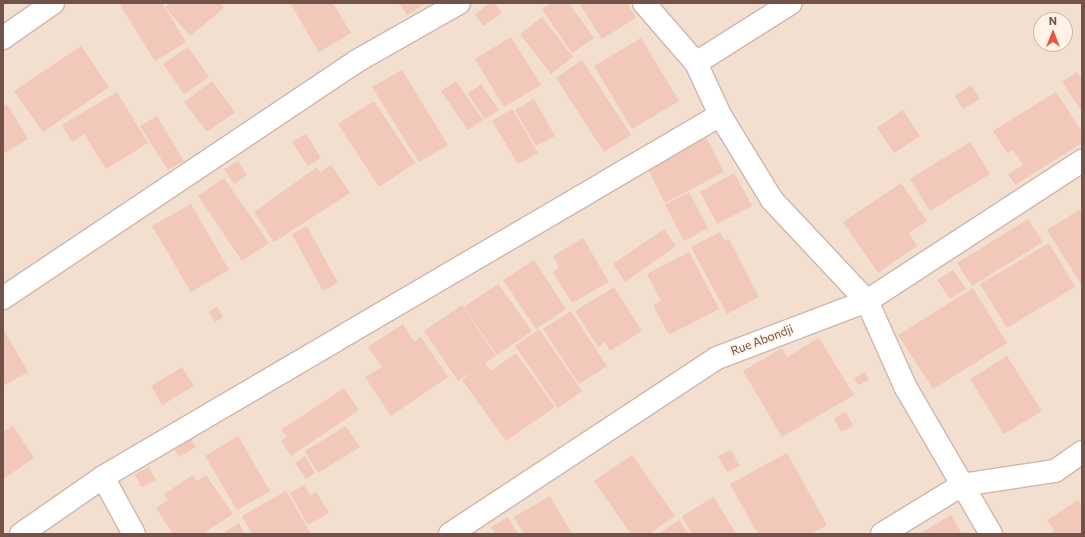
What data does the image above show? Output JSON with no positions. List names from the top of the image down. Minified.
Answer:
{"streets":{"street":["Rue Abondji"]},"north":"top"}
